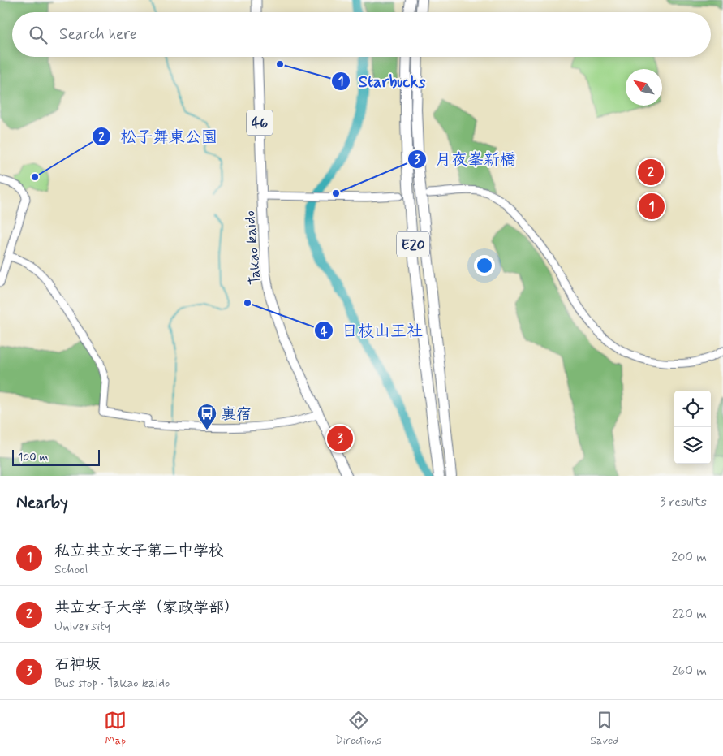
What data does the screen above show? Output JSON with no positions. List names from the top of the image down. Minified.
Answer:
{"streets":{"highway":["E20"],"main road":["46","Takao kaido"]},"places":{"other":["Starbucks","松子舞東公園","月夜峯新橋","日枝山王社"],"bus stop":["裏宿"]},"scale_bar":"100 m","north":"top left","page":{"search":"Search here","pins":["2","1","3"],"scale":"100 m","heading":["Nearby","3 results"],"list":[{"mark":"1","name":"私立共立女子第二中学校","note":"School","value":"200 m"},{"mark":"2","name":"共立女子大学（家政学部）","note":"University","value":"220 m"},{"mark":"3","name":"石神坂","note":"Bus stop · Takao kaido","value":"260 m"}],"nav":["Map","Directions","Saved"]}}
